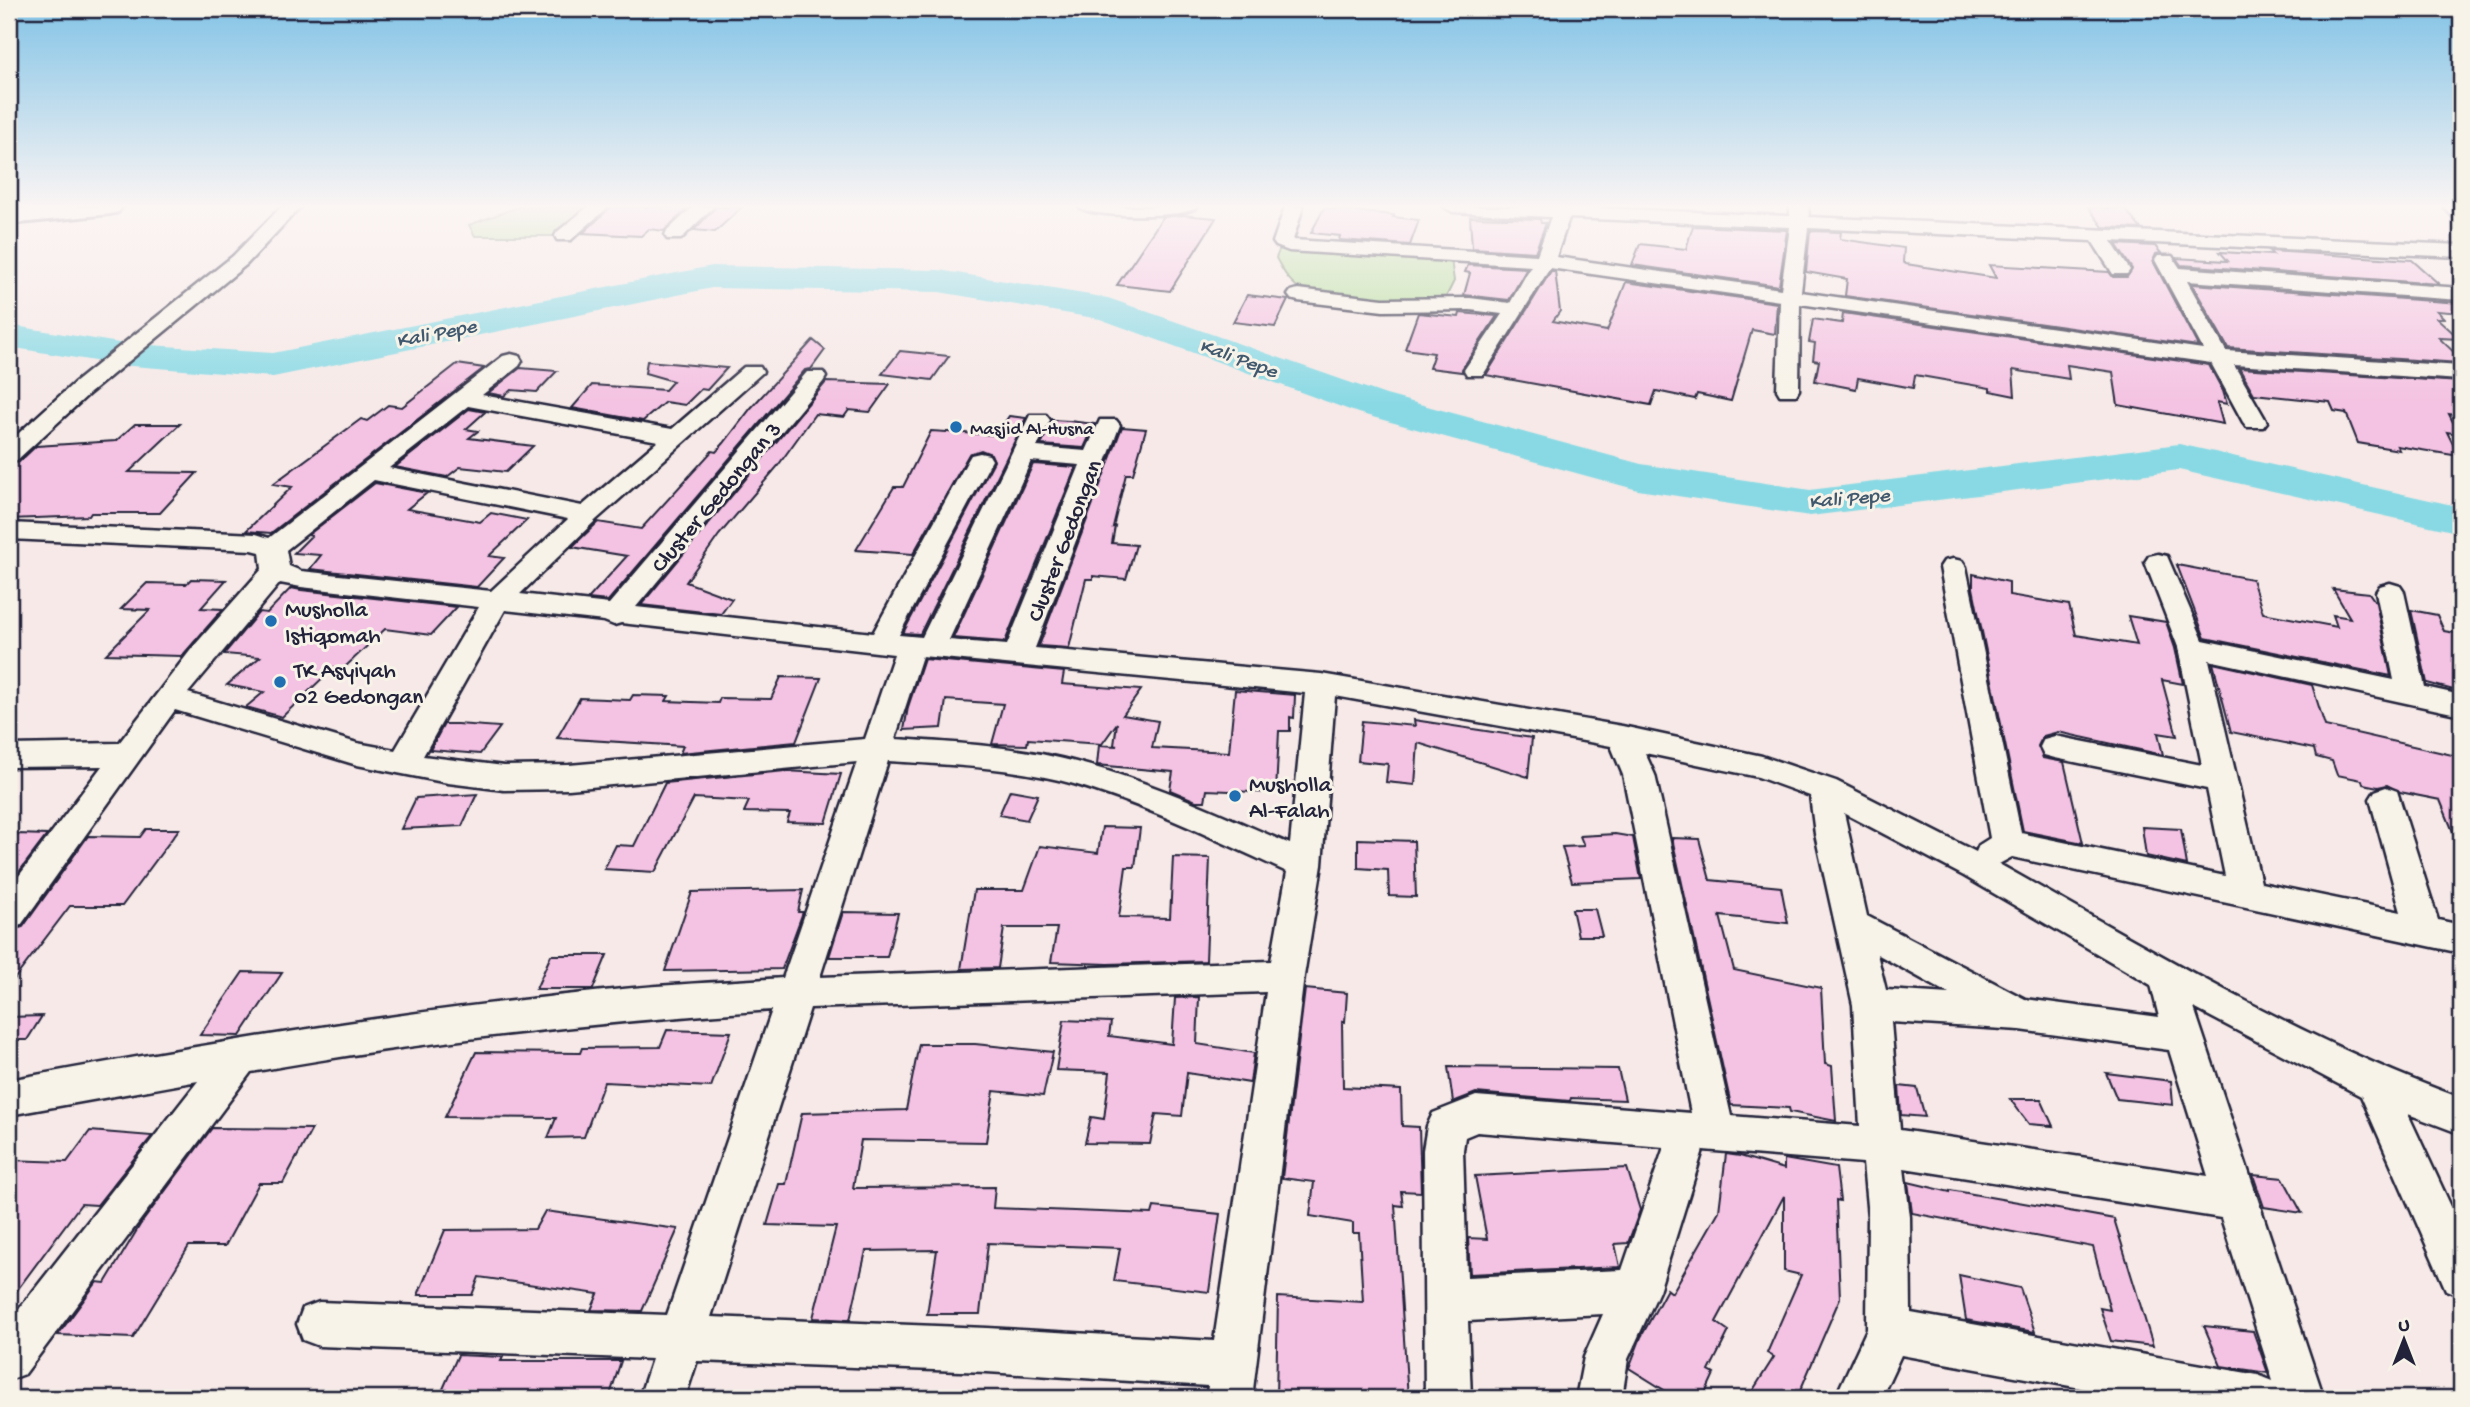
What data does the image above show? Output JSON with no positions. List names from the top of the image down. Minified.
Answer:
{"streets":{"street":["Cluster Gedongan 3","Cluster Gedongan"]},"water":["Kali Pepe"],"places":["Masjid Al-Husna","Musholla Istiqomah","TK Asyiyah 02 Gedongan","Musholla Al-Falah"],"north":"top"}
